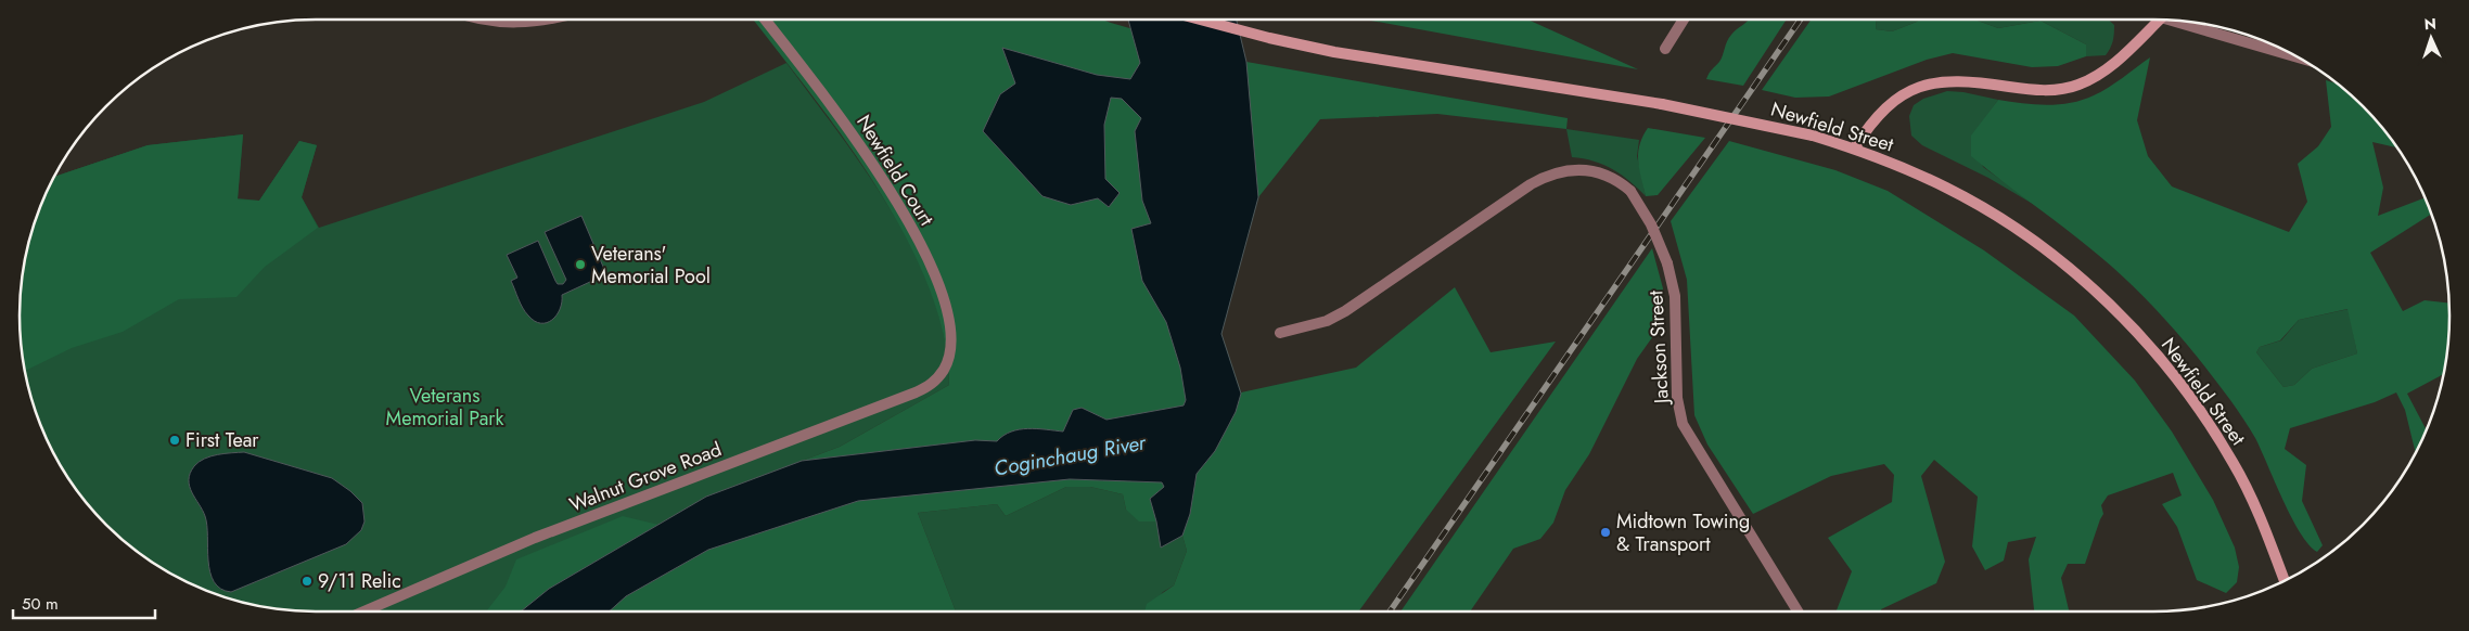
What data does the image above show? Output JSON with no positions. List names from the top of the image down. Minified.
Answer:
{"streets":{"main road":["Newfield Street"],"street":["Newfield Court","Jackson Street","Walnut Grove Road"]},"crossings":[["Newfield Court","Walnut Grove Road"]],"water":["Coginchaug River"],"parks":["Veterans Memorial Park"],"places":["Veterans' Memorial Pool","First Tear","Midtown Towing & Transport","9/11 Relic"],"scale_bar":"50 m","north":"top"}
